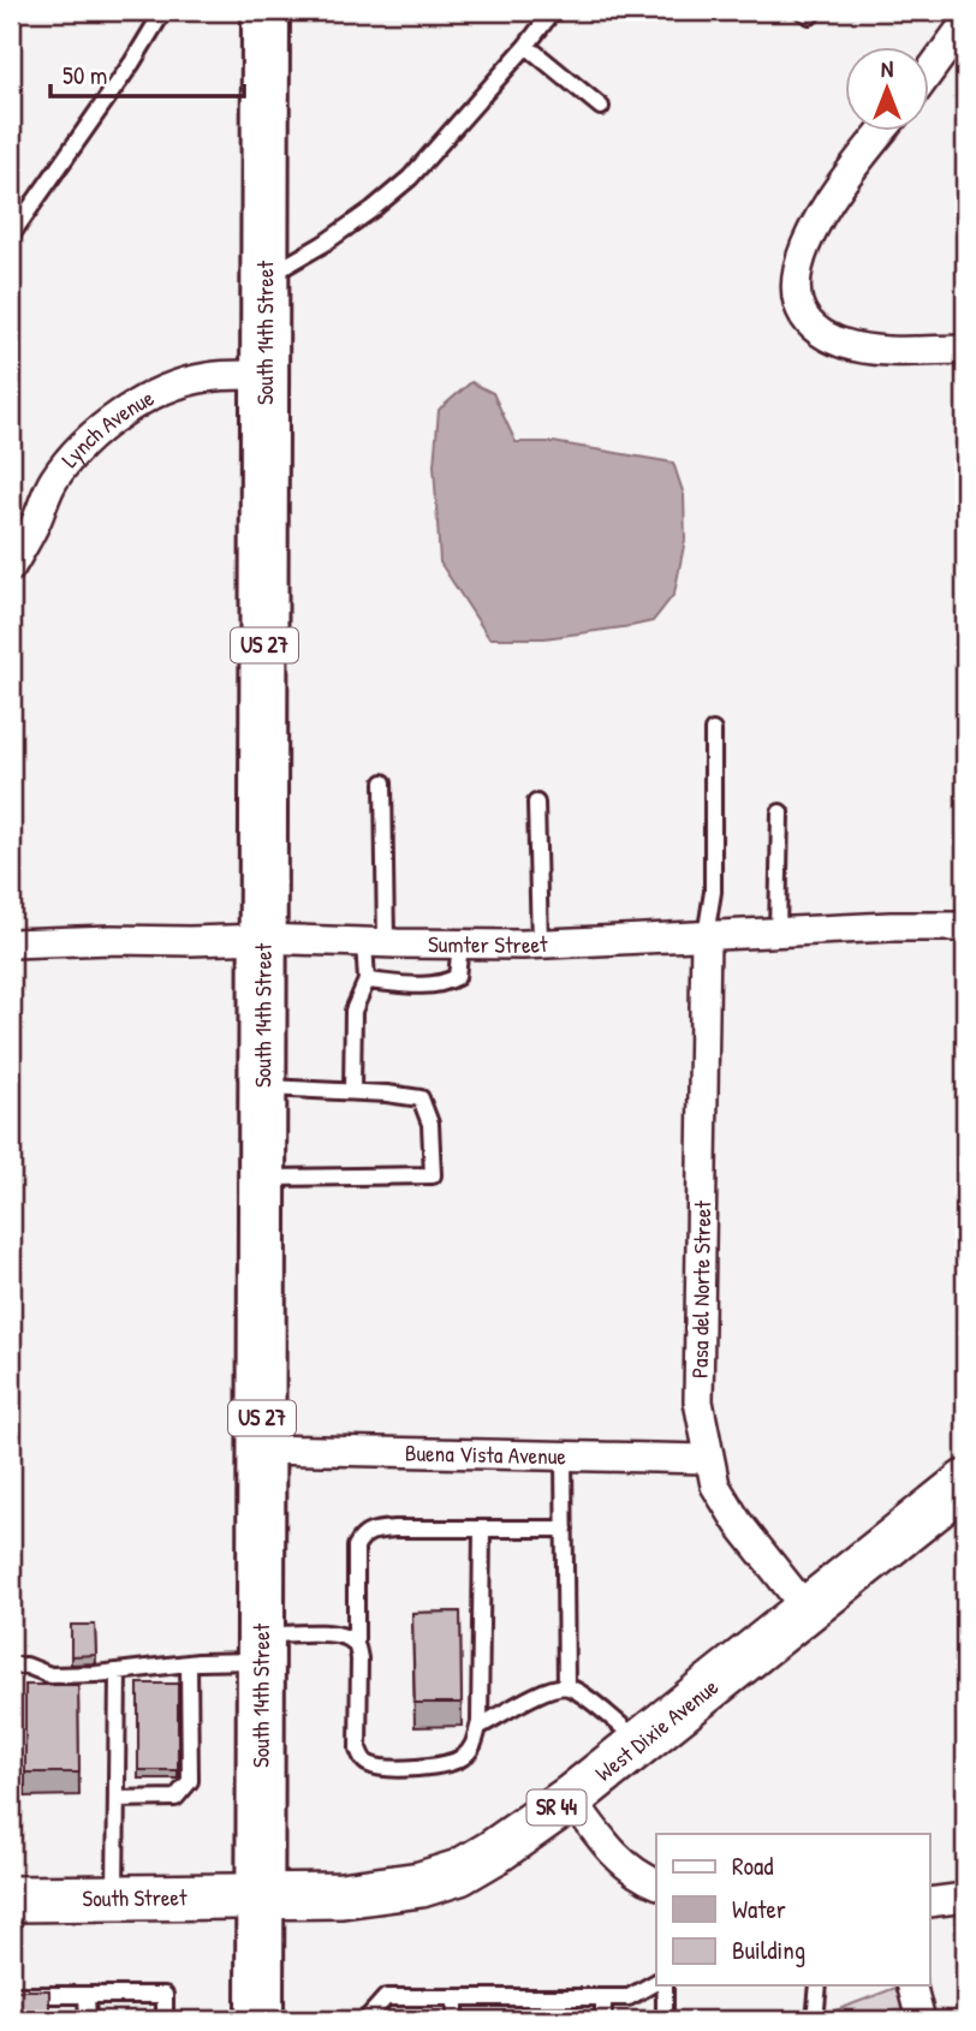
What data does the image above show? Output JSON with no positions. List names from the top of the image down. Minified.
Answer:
{"streets":{"highway":["South 14th Street","US 27"],"main road":["West Dixie Avenue","SR 44","South Street"],"street":["Lynch Avenue","Sumter Street","Pasa del Norte Street","Buena Vista Avenue"]},"crossings":[["South 14th Street","Lynch Avenue"],["South 14th Street","Sumter Street"],["South 14th Street","Buena Vista Avenue"],["South 14th Street","West Dixie Avenue"],["South 14th Street","South Street"],["Sumter Street","Pasa del Norte Street"],["Pasa del Norte Street","Buena Vista Avenue"],["Pasa del Norte Street","West Dixie Avenue"],["West Dixie Avenue","South Street"]],"legend":["Road","Water","Building"],"scale_bar":"50 m","north":"top"}
